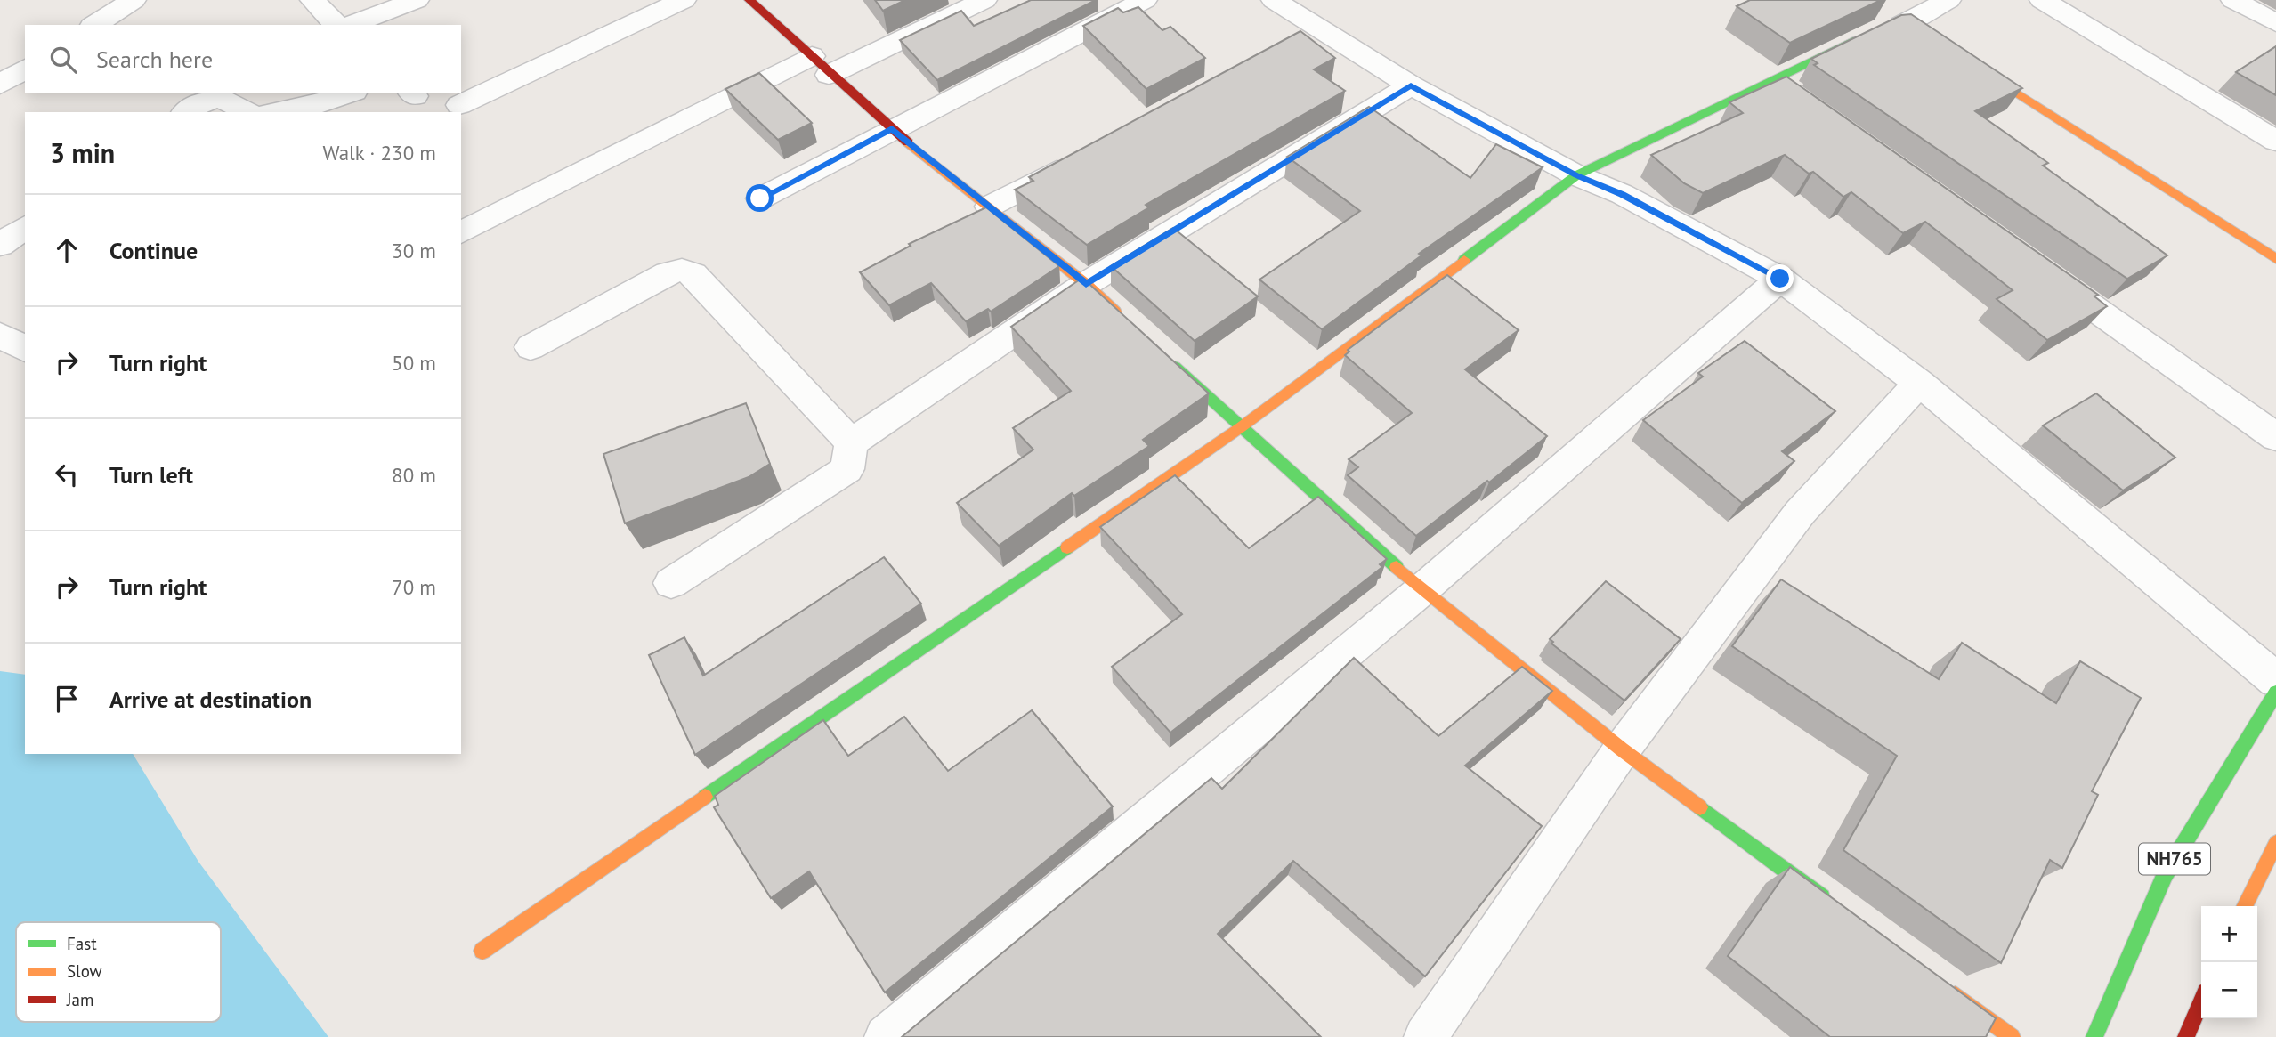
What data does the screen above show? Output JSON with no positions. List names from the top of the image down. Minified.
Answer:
{"streets":{"main road":["NH765"]},"legend":["Fast","Slow","Jam"],"page":{"search":"Search here","heading":["3 min","Walk · 230 m"],"list":[["Continue","30 m"],["Turn right","50 m"],["Turn left","80 m"],["Turn right","70 m"],"Arrive at destination"],"map_buttons":["+","−"]}}
